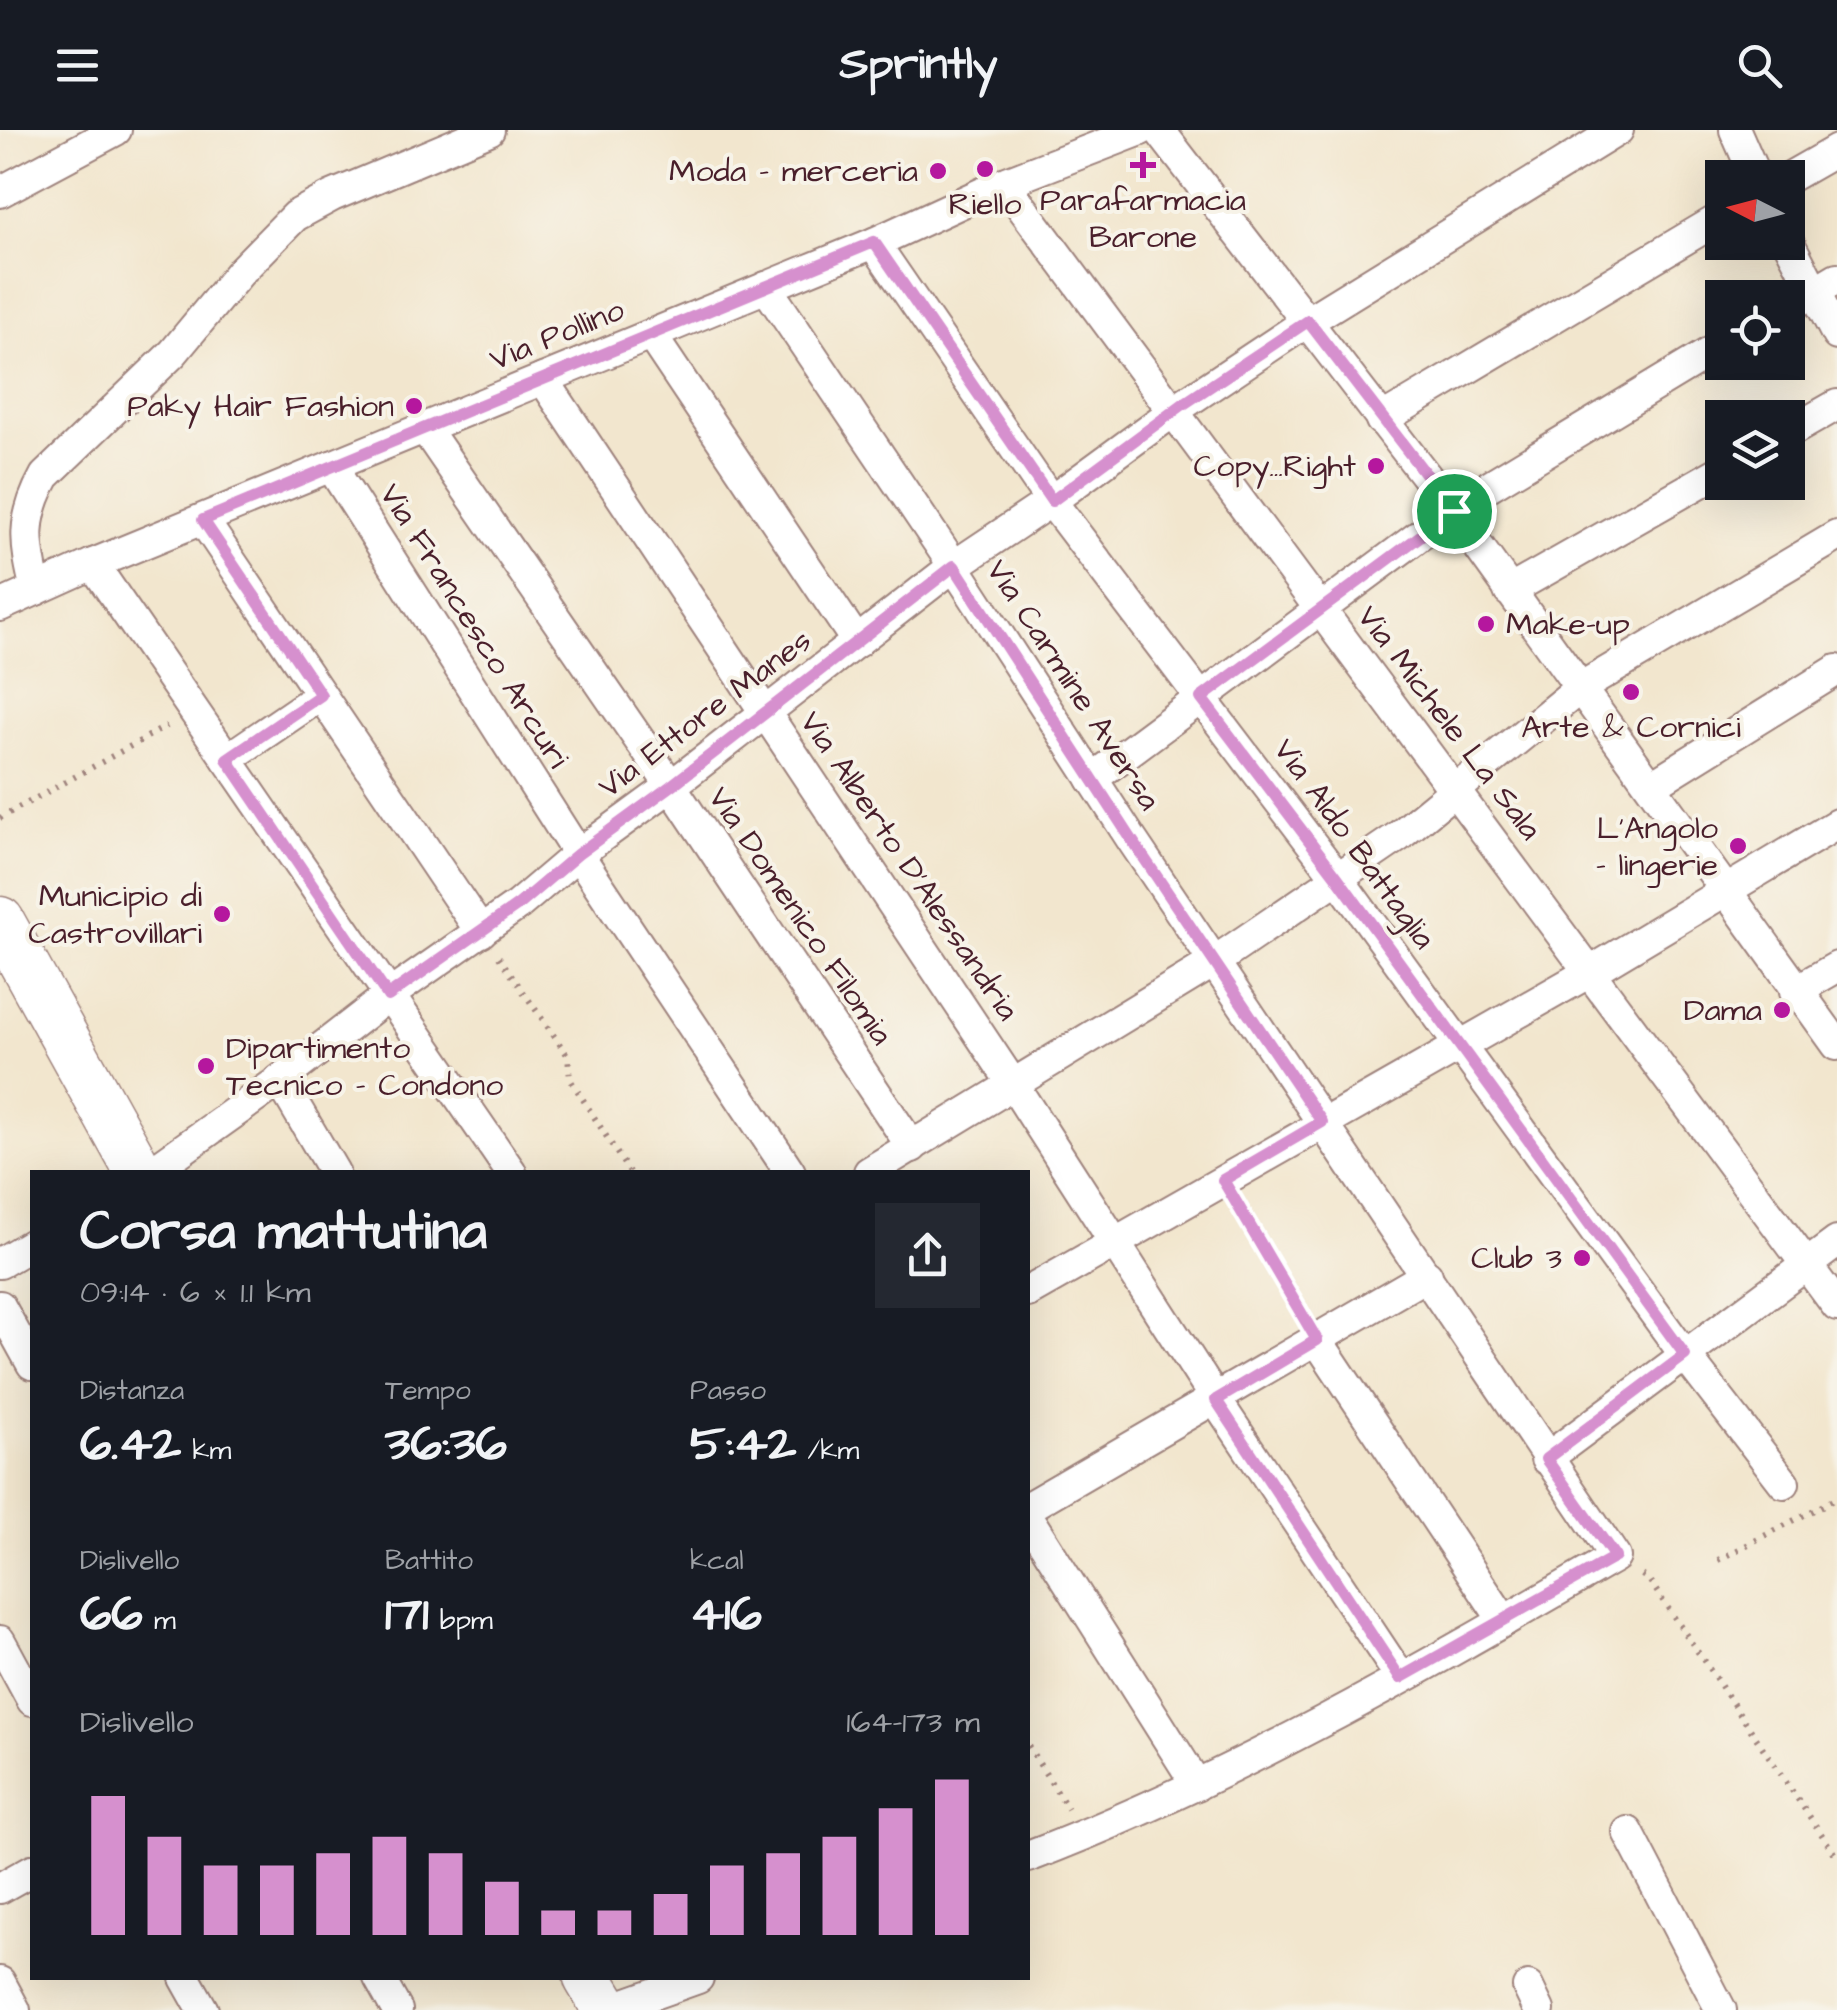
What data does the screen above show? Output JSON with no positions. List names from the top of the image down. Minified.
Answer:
{"streets":{"street":["Via Pollino","Via Francesco Arcuri","Via Carmine Aversa","Via Ettore Manes","Via Michele La Sala","Via Aldo Battaglia","Via Alberto D'Alessandria","Via Domenico Filomia"]},"crossings":[["Via Pollino","Via Francesco Arcuri"],["Via Pollino","Via Carmine Aversa"],["Via Pollino","Via Michele La Sala"],["Via Pollino","Via Aldo Battaglia"],["Via Pollino","Via Alberto D'Alessandria"],["Via Pollino","Via Domenico Filomia"],["Via Francesco Arcuri","Via Ettore Manes"],["Via Carmine Aversa","Via Ettore Manes"],["Via Ettore Manes","Via Michele La Sala"],["Via Ettore Manes","Via Aldo Battaglia"],["Via Ettore Manes","Via Alberto D'Alessandria"],["Via Ettore Manes","Via Domenico Filomia"]],"places":{"health":["Parafarmacia Barone"],"other":["Riello","Moda - merceria","Paky Hair Fashion","Copy...Right","Make-up","Arte & Cornici","L'Angolo - lingerie","Municipio di Castrovillari","Dama","Dipartimento Tecnico - Condono","Club 3"]},"north":"left","page":{"header":"Sprintly","heading":["Corsa mattutina","09:14 · 6 × 1.1 km"],"stats":[["Distanza","6.42 km"],["Tempo","36:36"],["Passo","5:42 /km"],["Dislivello","66 m"],["Battito","171 bpm"],["kcal","416"]],"chart":["Dislivello","164–173 m"]}}
